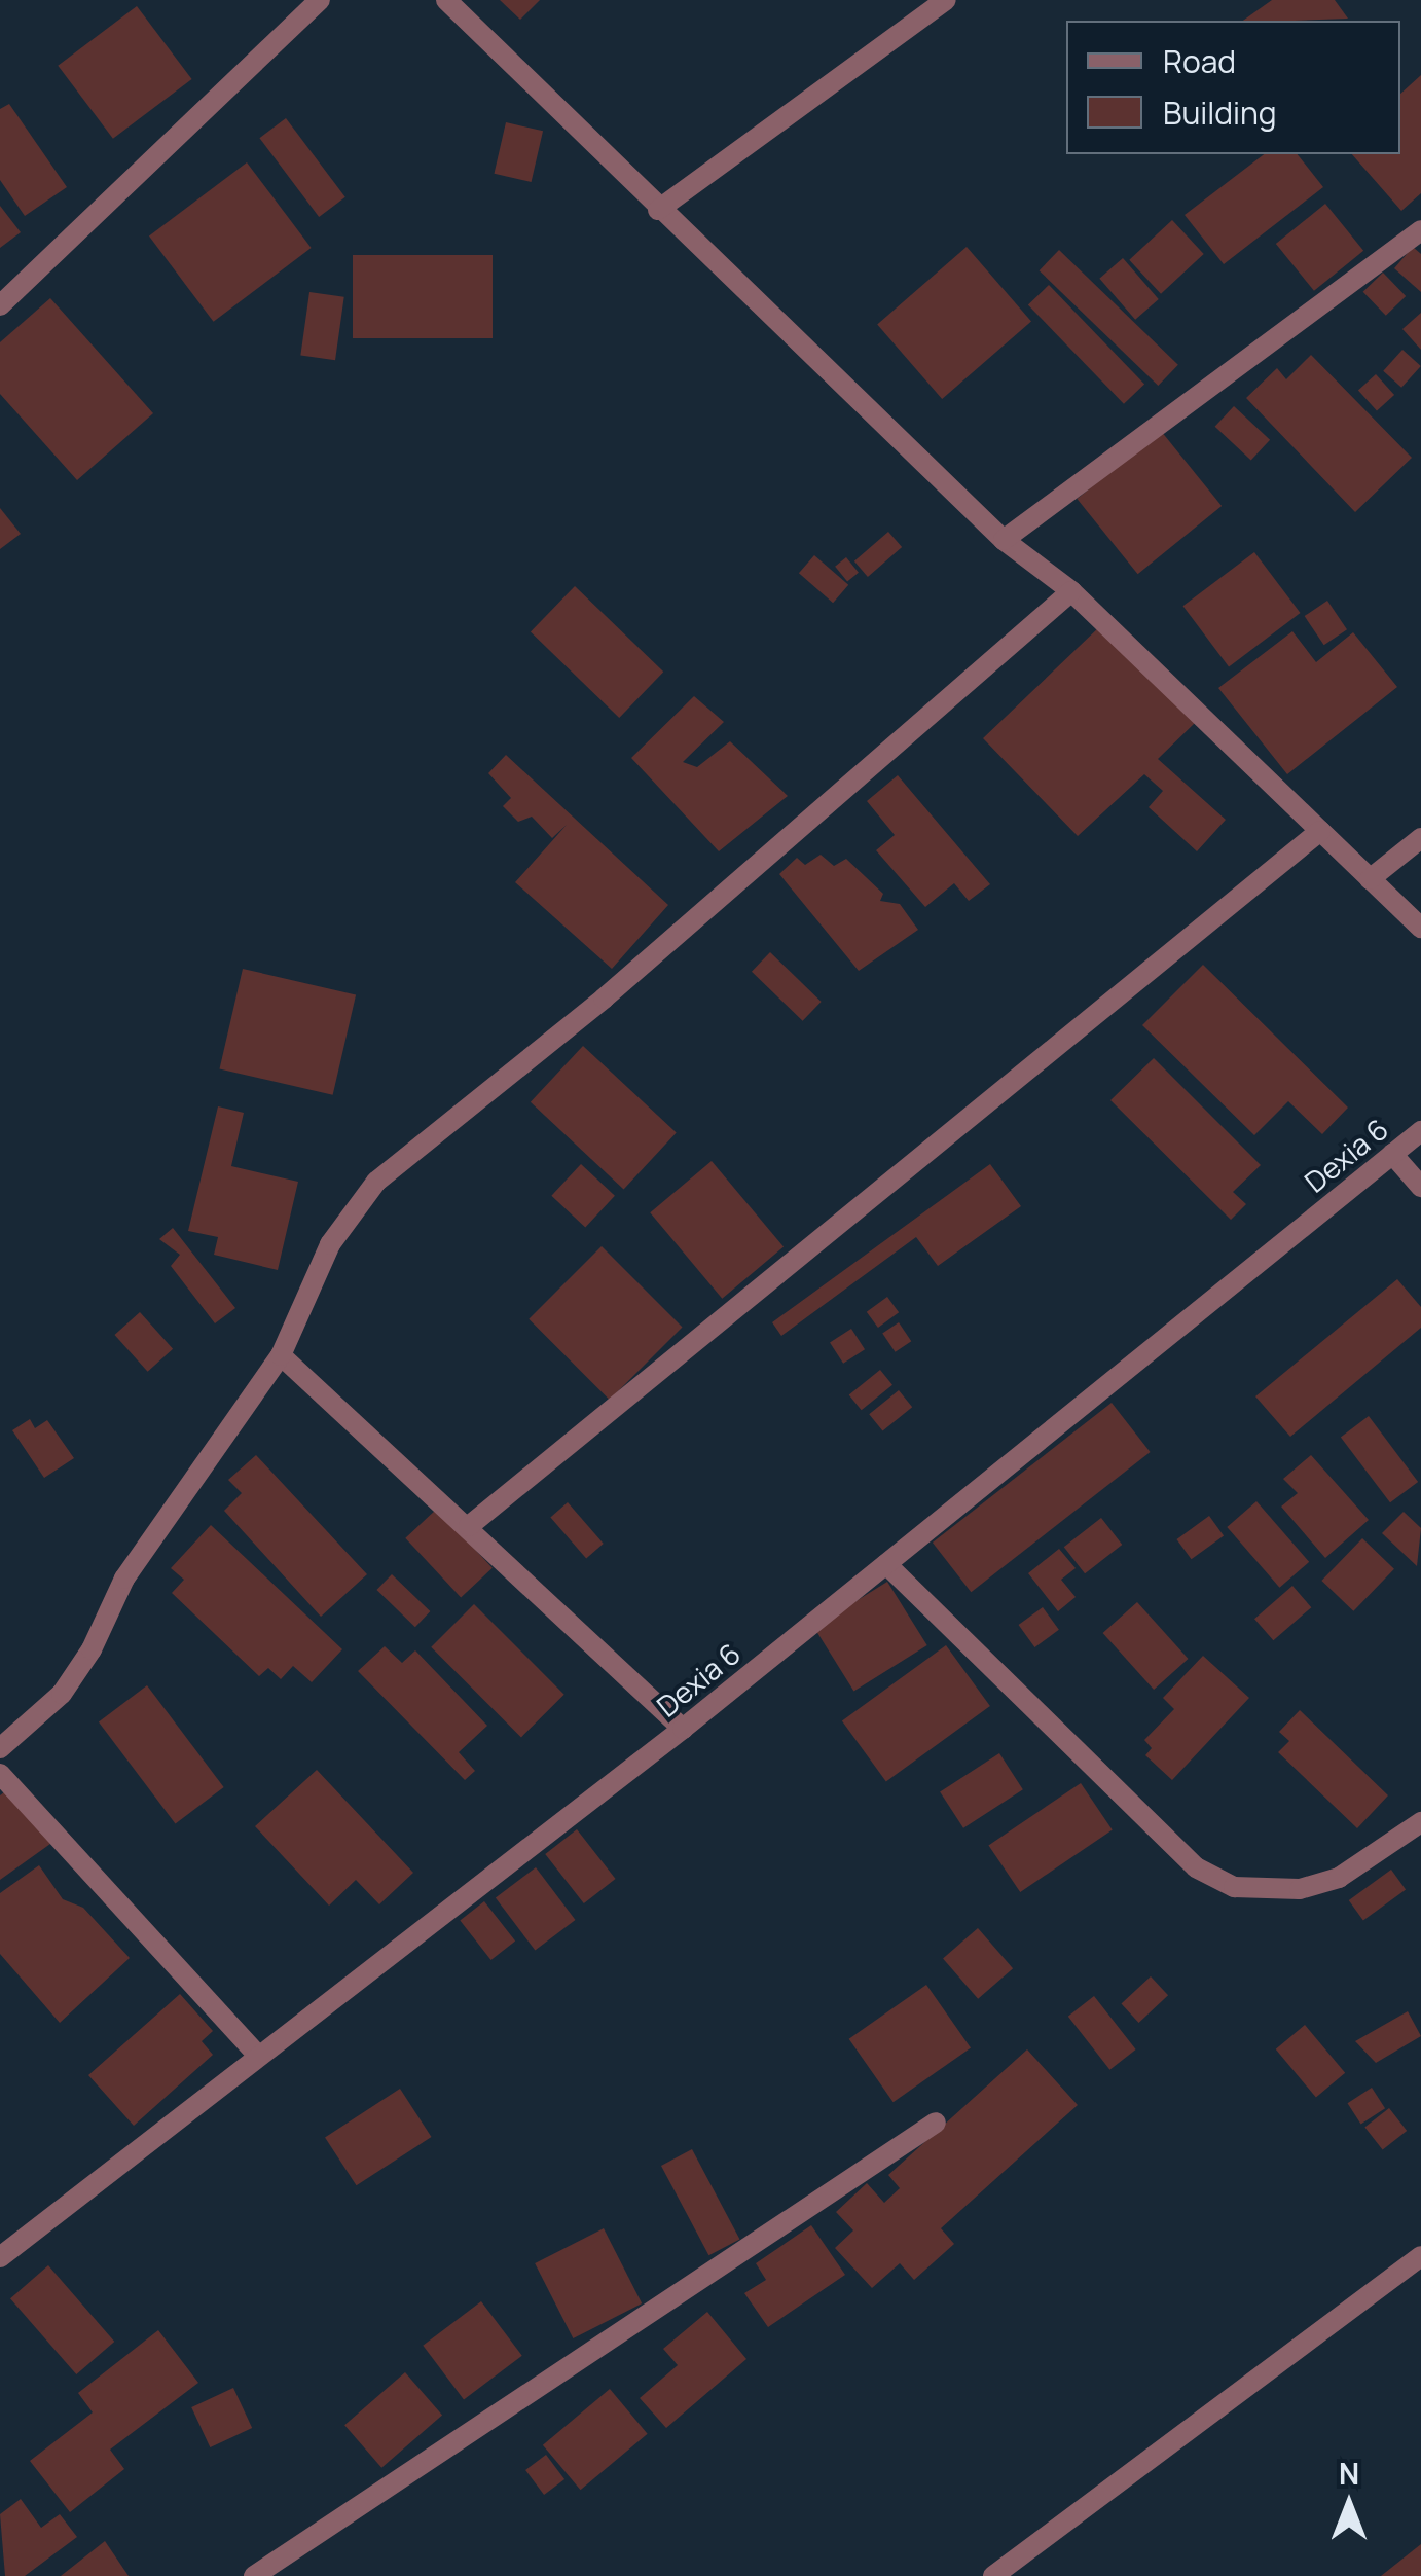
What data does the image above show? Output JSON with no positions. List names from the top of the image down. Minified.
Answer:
{"streets":{"street":["Dexia 6"]},"legend":["Road","Building"],"north":"top"}
